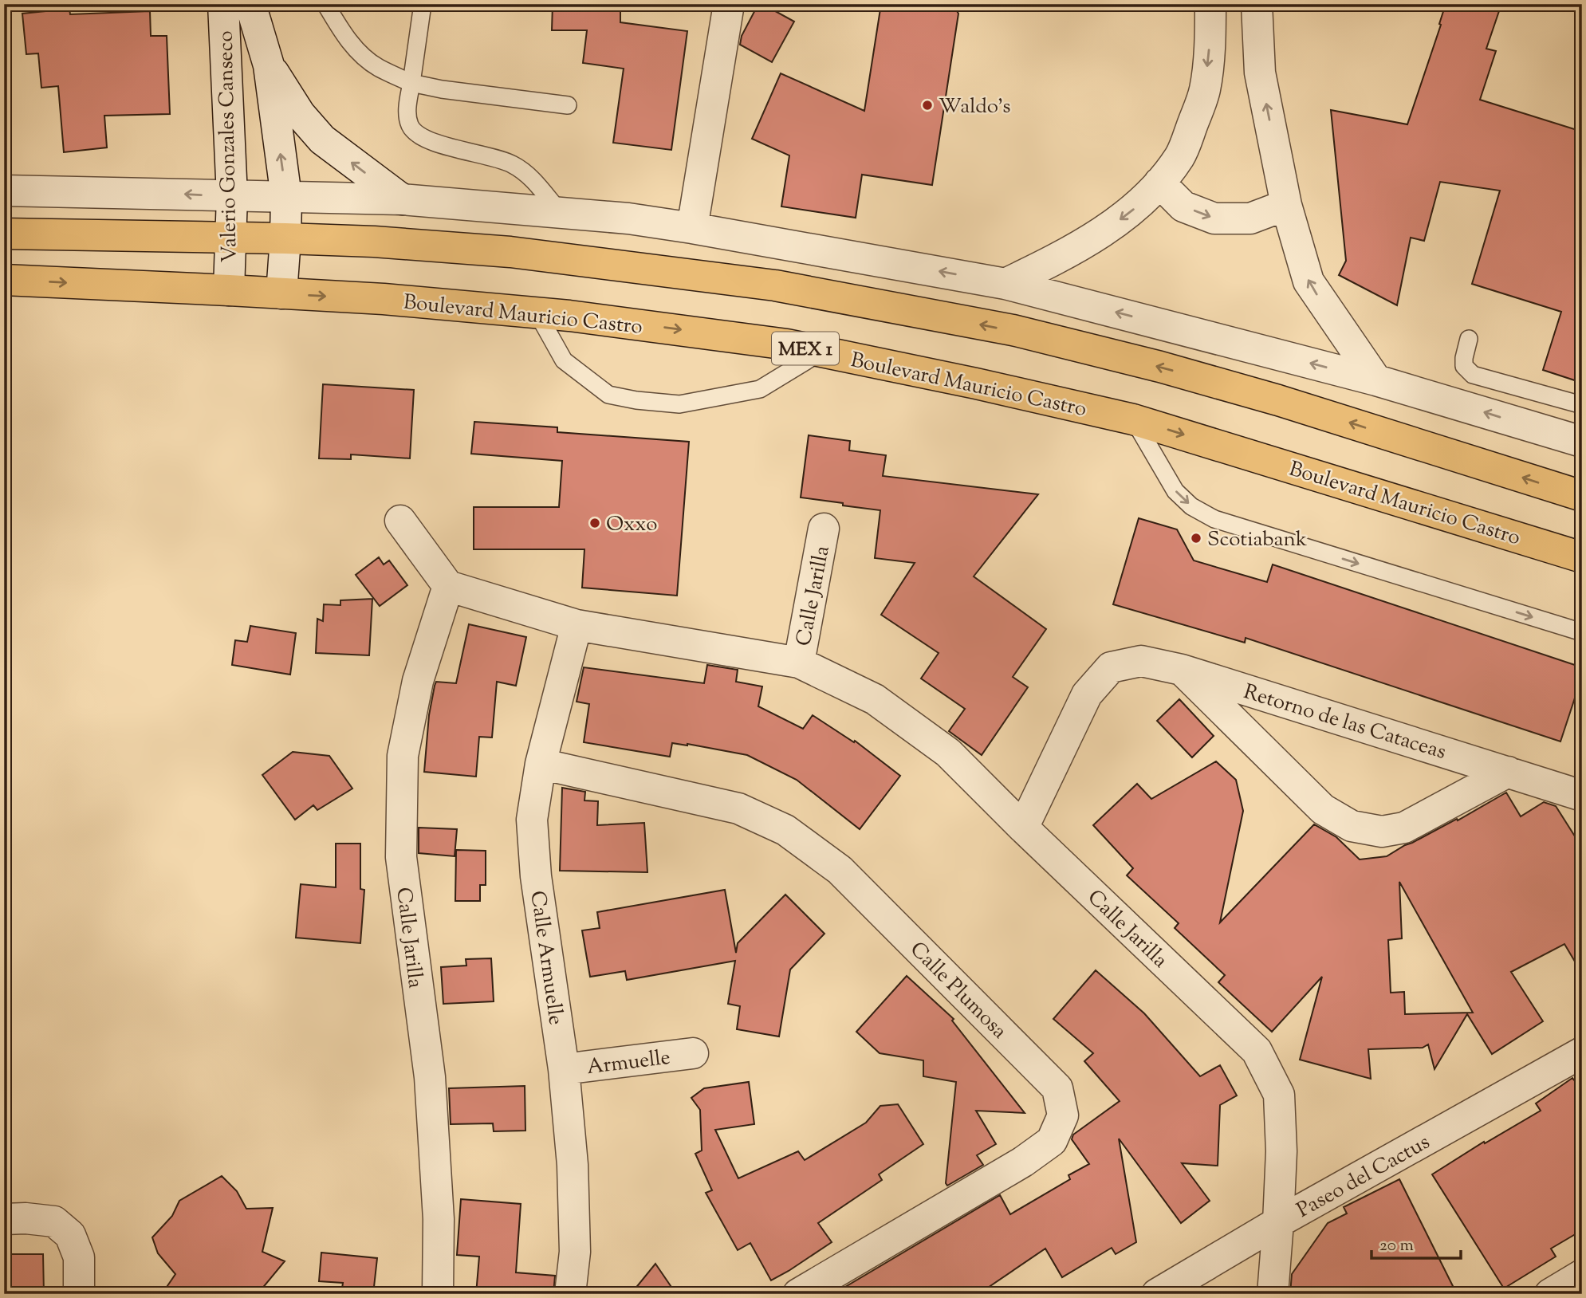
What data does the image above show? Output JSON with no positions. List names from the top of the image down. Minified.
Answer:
{"streets":{"main road":["Boulevard Mauricio Castro","MEX 1"],"street":["Valerio Gonzales Canseco","Calle Jarilla","Retorno de las Cataceas","Calle Armuelle","Calle Plumosa","Armuelle","Paseo del Cactus"]},"crossings":[["Valerio Gonzales Canseco","Boulevard Mauricio Castro"],["Calle Jarilla","Retorno de las Cataceas"],["Calle Jarilla","Calle Armuelle"],["Calle Jarilla","Paseo del Cactus"],["Calle Armuelle","Calle Plumosa"],["Calle Armuelle","Armuelle"]],"places":["Waldo's","Oxxo","Scotiabank"],"scale_bar":"20 m"}
